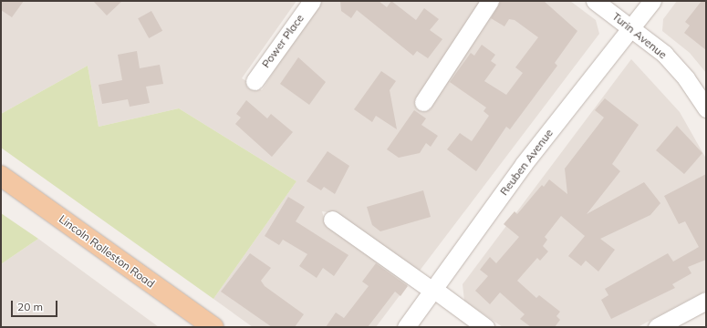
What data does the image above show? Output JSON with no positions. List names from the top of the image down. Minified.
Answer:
{"streets":{"main road":["Lincoln Rolleston Road"],"street":["Turin Avenue","Power Place","Reuben Avenue"]},"crossings":[["Turin Avenue","Reuben Avenue"]],"scale_bar":"20 m"}
